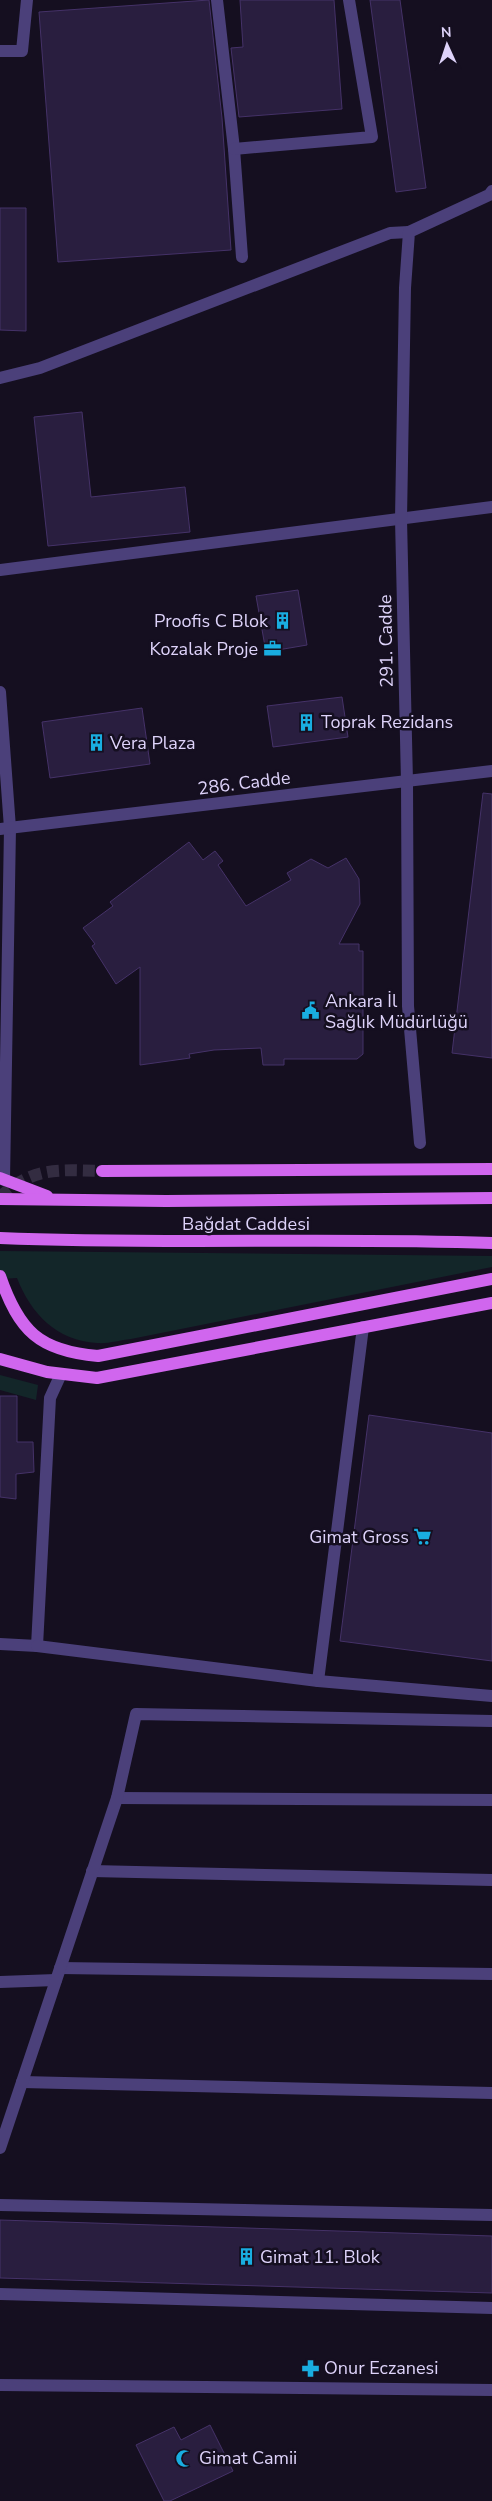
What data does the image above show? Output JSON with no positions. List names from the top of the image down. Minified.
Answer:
{"streets":{"main road":["Bağdat Caddesi"],"street":["291. Cadde","286. Cadde"]},"crossings":[["291. Cadde","286. Cadde"]],"places":{"building":["Proofis C Blok","Toprak Rezidans","Vera Plaza","Gimat 11. Blok"],"office":["Kozalak Proje"],"public building":["Ankara İl Sağlık Müdürlüğü"],"supermarket":["Gimat Gross"],"pharmacy":["Onur Eczanesi"],"mosque":["Gimat Camii"]},"north":"top"}
